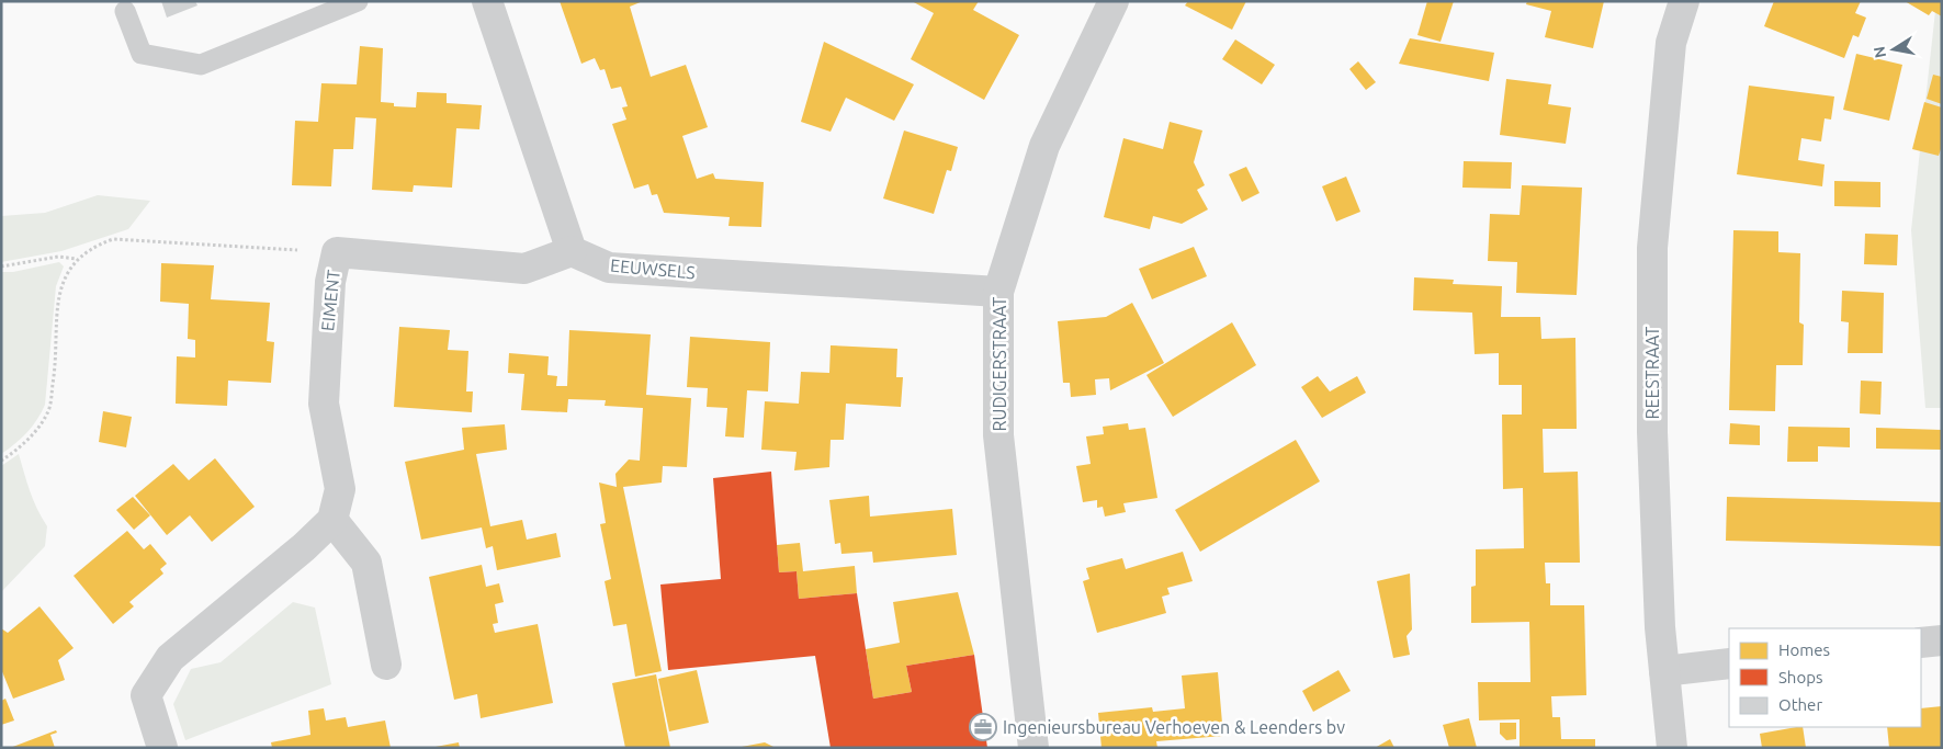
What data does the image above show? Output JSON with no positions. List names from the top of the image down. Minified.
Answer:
{"streets":{"street":["EEUWSELS","EIMENT","RUDIGERSTRAAT","REESTRAAT"]},"crossings":[["EEUWSELS","EIMENT"],["EEUWSELS","RUDIGERSTRAAT"]],"places":{"office":["Ingenieursbureau Verhoeven & Leenders bv"]},"legend":["Homes","Shops","Other"],"north":"left"}
